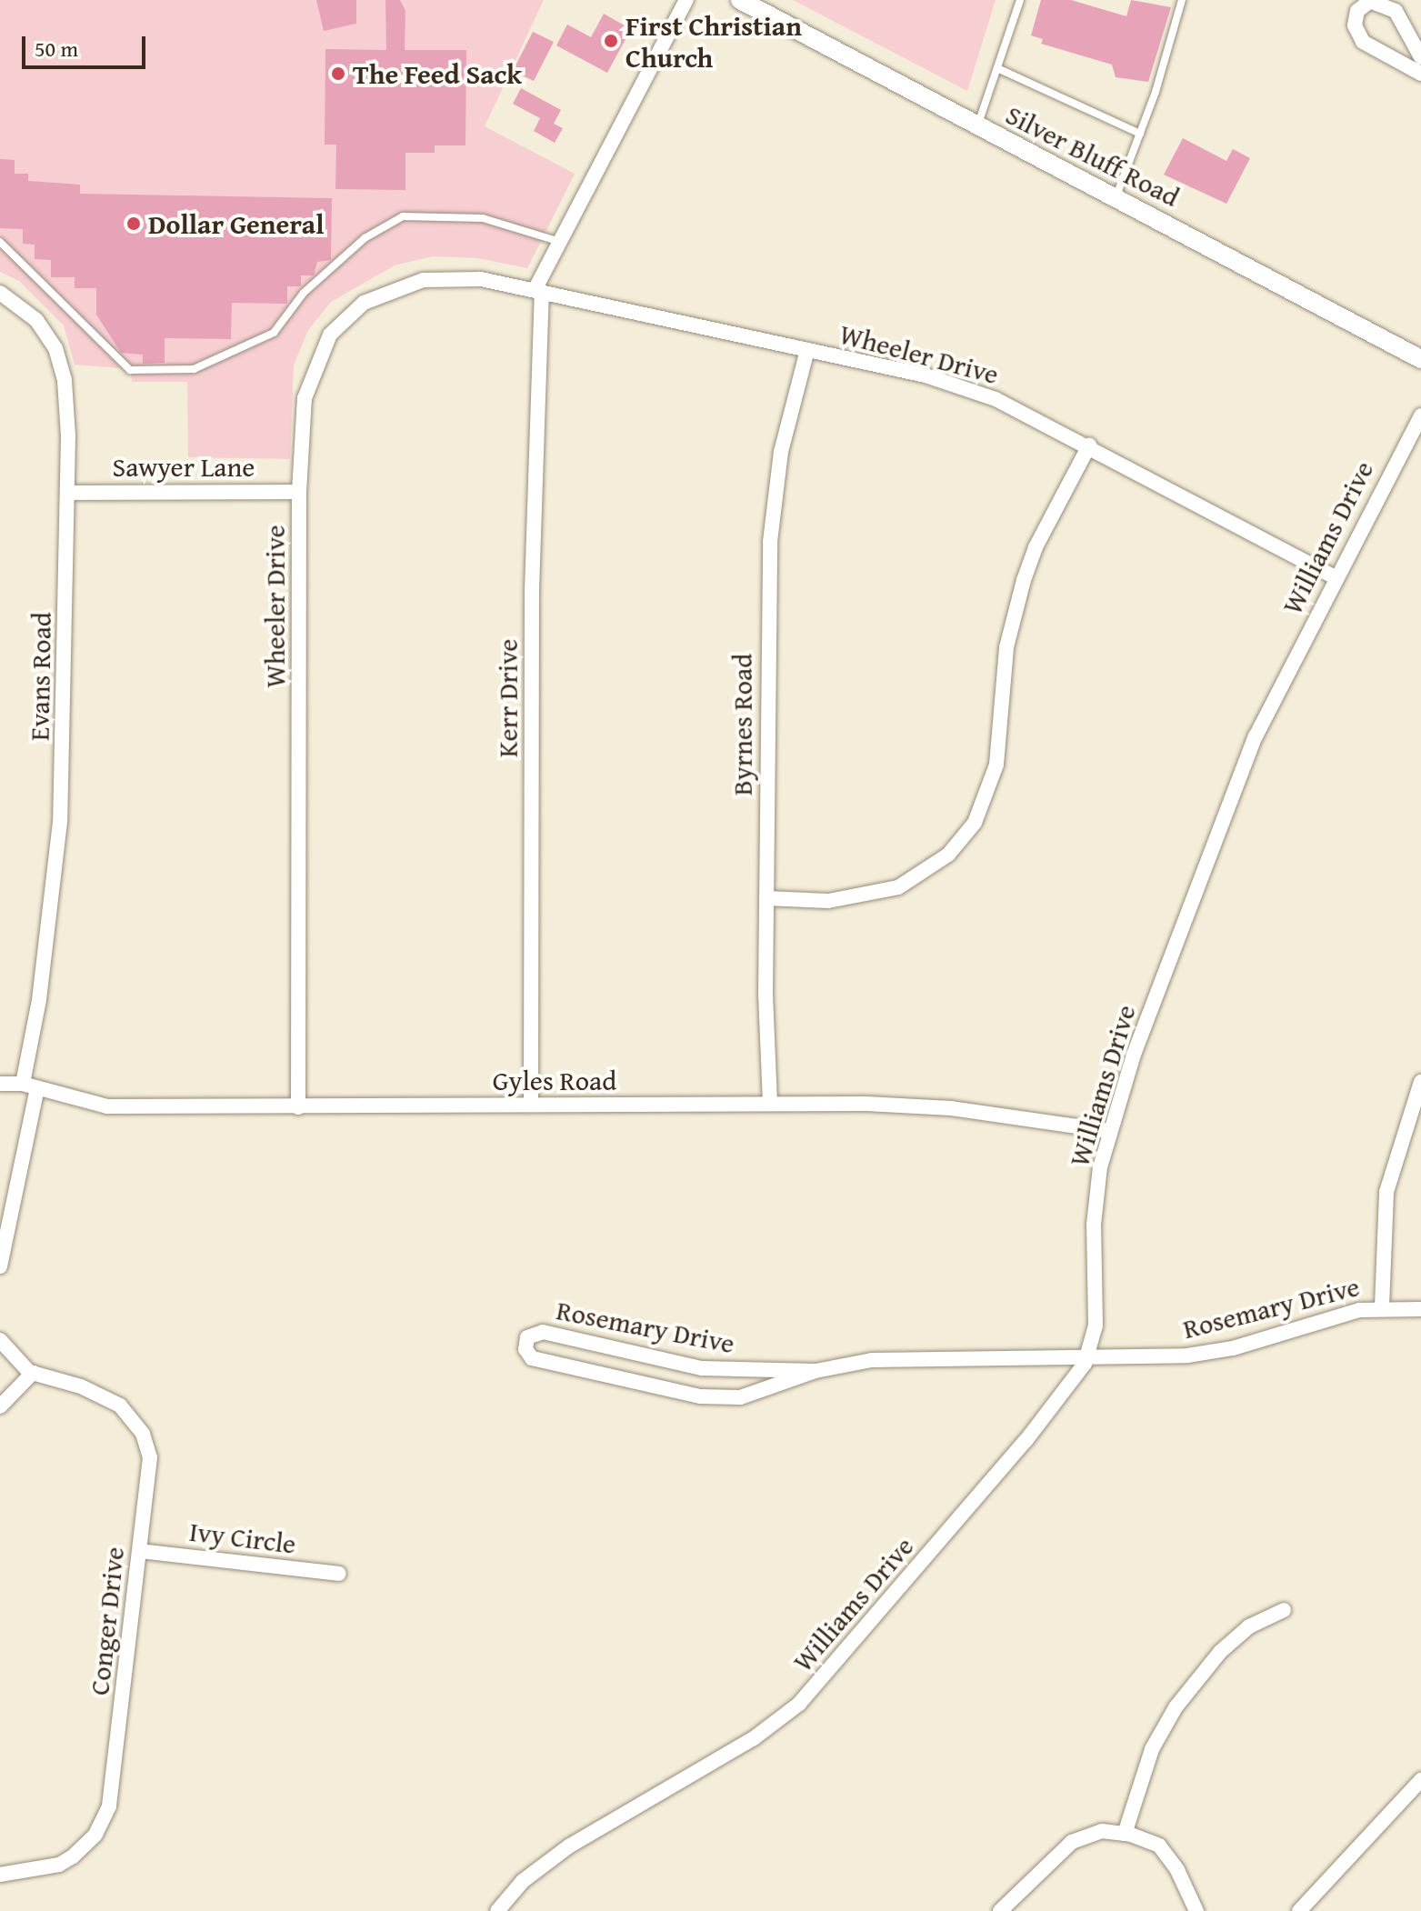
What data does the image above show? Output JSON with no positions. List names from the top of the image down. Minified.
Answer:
{"streets":{"street":["Silver Bluff Road","Wheeler Drive","Sawyer Lane","Williams Drive","Evans Road","Kerr Drive","Byrnes Road","Gyles Road","Rosemary Drive","Ivy Circle","Conger Drive"]},"crossings":[["Wheeler Drive","Sawyer Lane"],["Wheeler Drive","Williams Drive"],["Wheeler Drive","Kerr Drive"],["Wheeler Drive","Byrnes Road"],["Wheeler Drive","Gyles Road"],["Sawyer Lane","Evans Road"],["Williams Drive","Gyles Road"],["Williams Drive","Rosemary Drive"],["Evans Road","Gyles Road"],["Kerr Drive","Gyles Road"],["Byrnes Road","Gyles Road"],["Ivy Circle","Conger Drive"]],"places":["First Christian Church","The Feed Sack","Dollar General"],"scale_bar":"50 m"}
